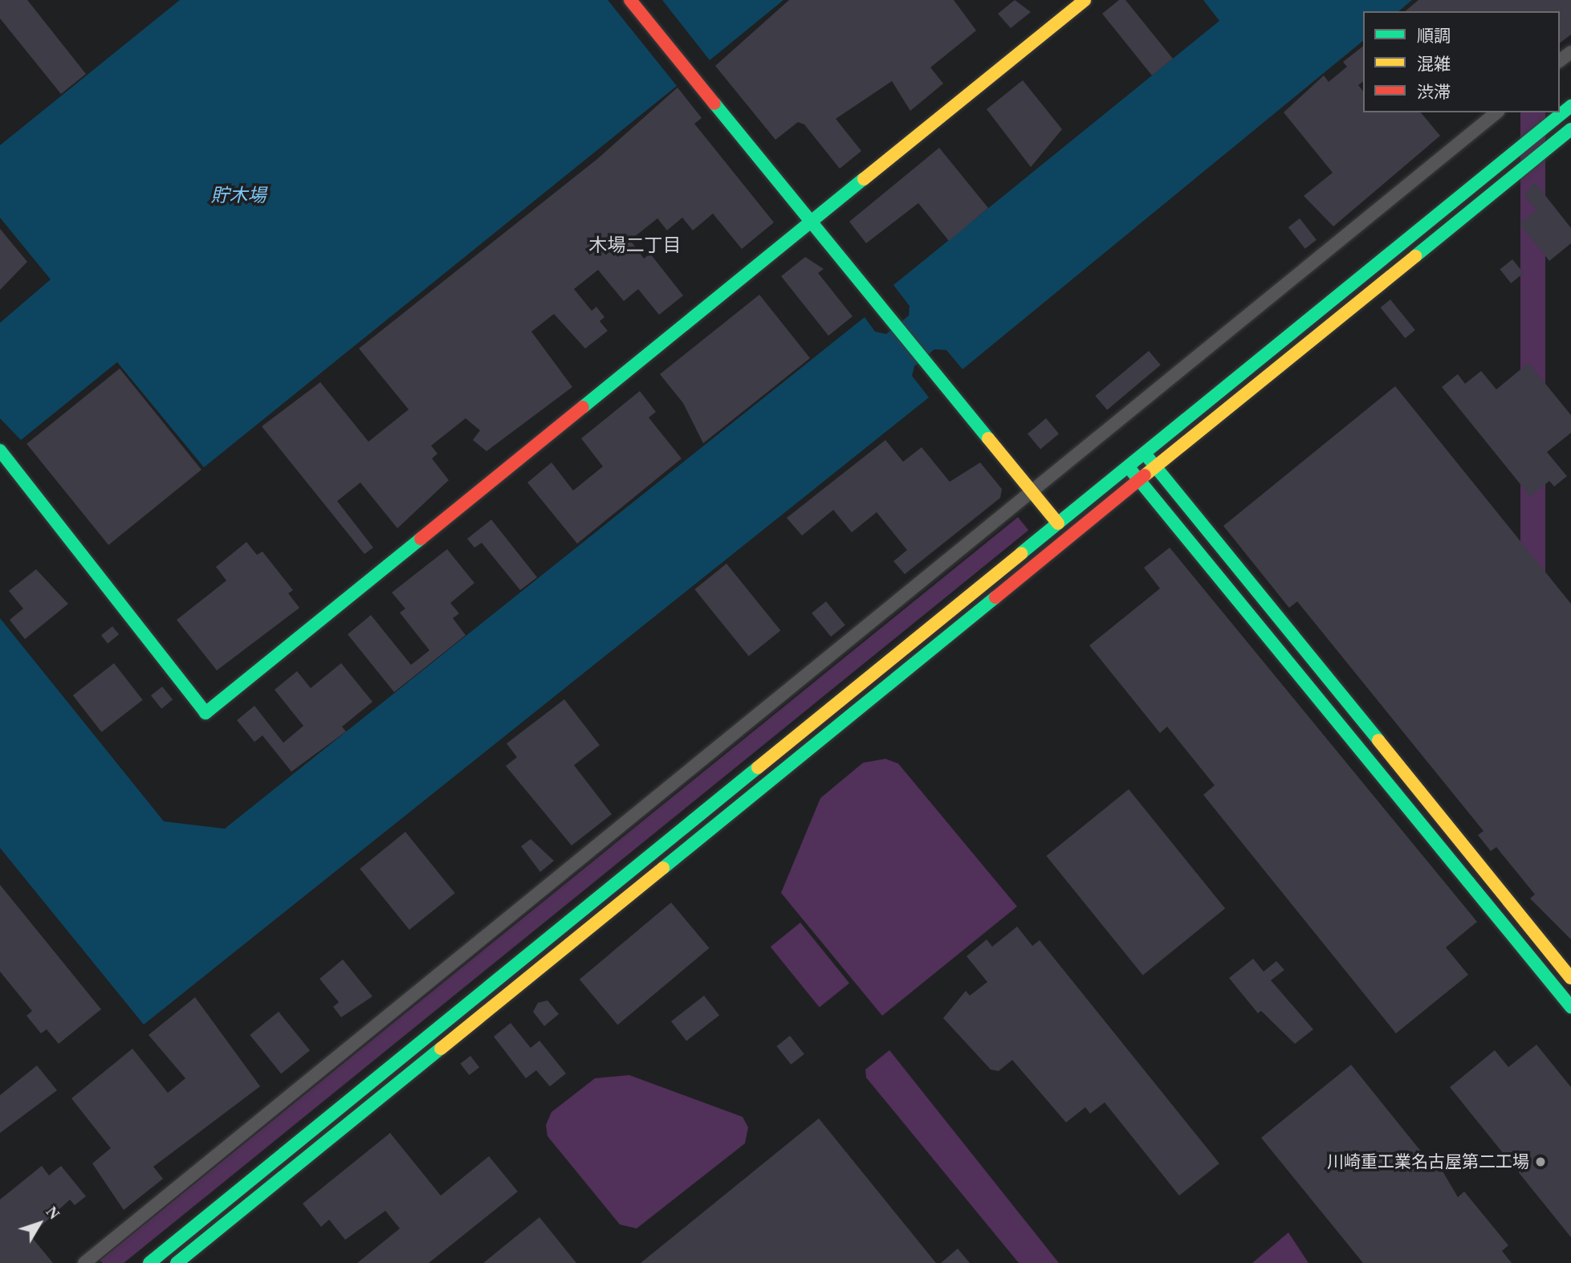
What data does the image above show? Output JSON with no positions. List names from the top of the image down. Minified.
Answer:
{"districts":["木場二丁目"],"water":["貯木場"],"places":["川崎重工業名古屋第二工場"],"legend":["順調","混雑","渋滞"],"north":"top right"}
